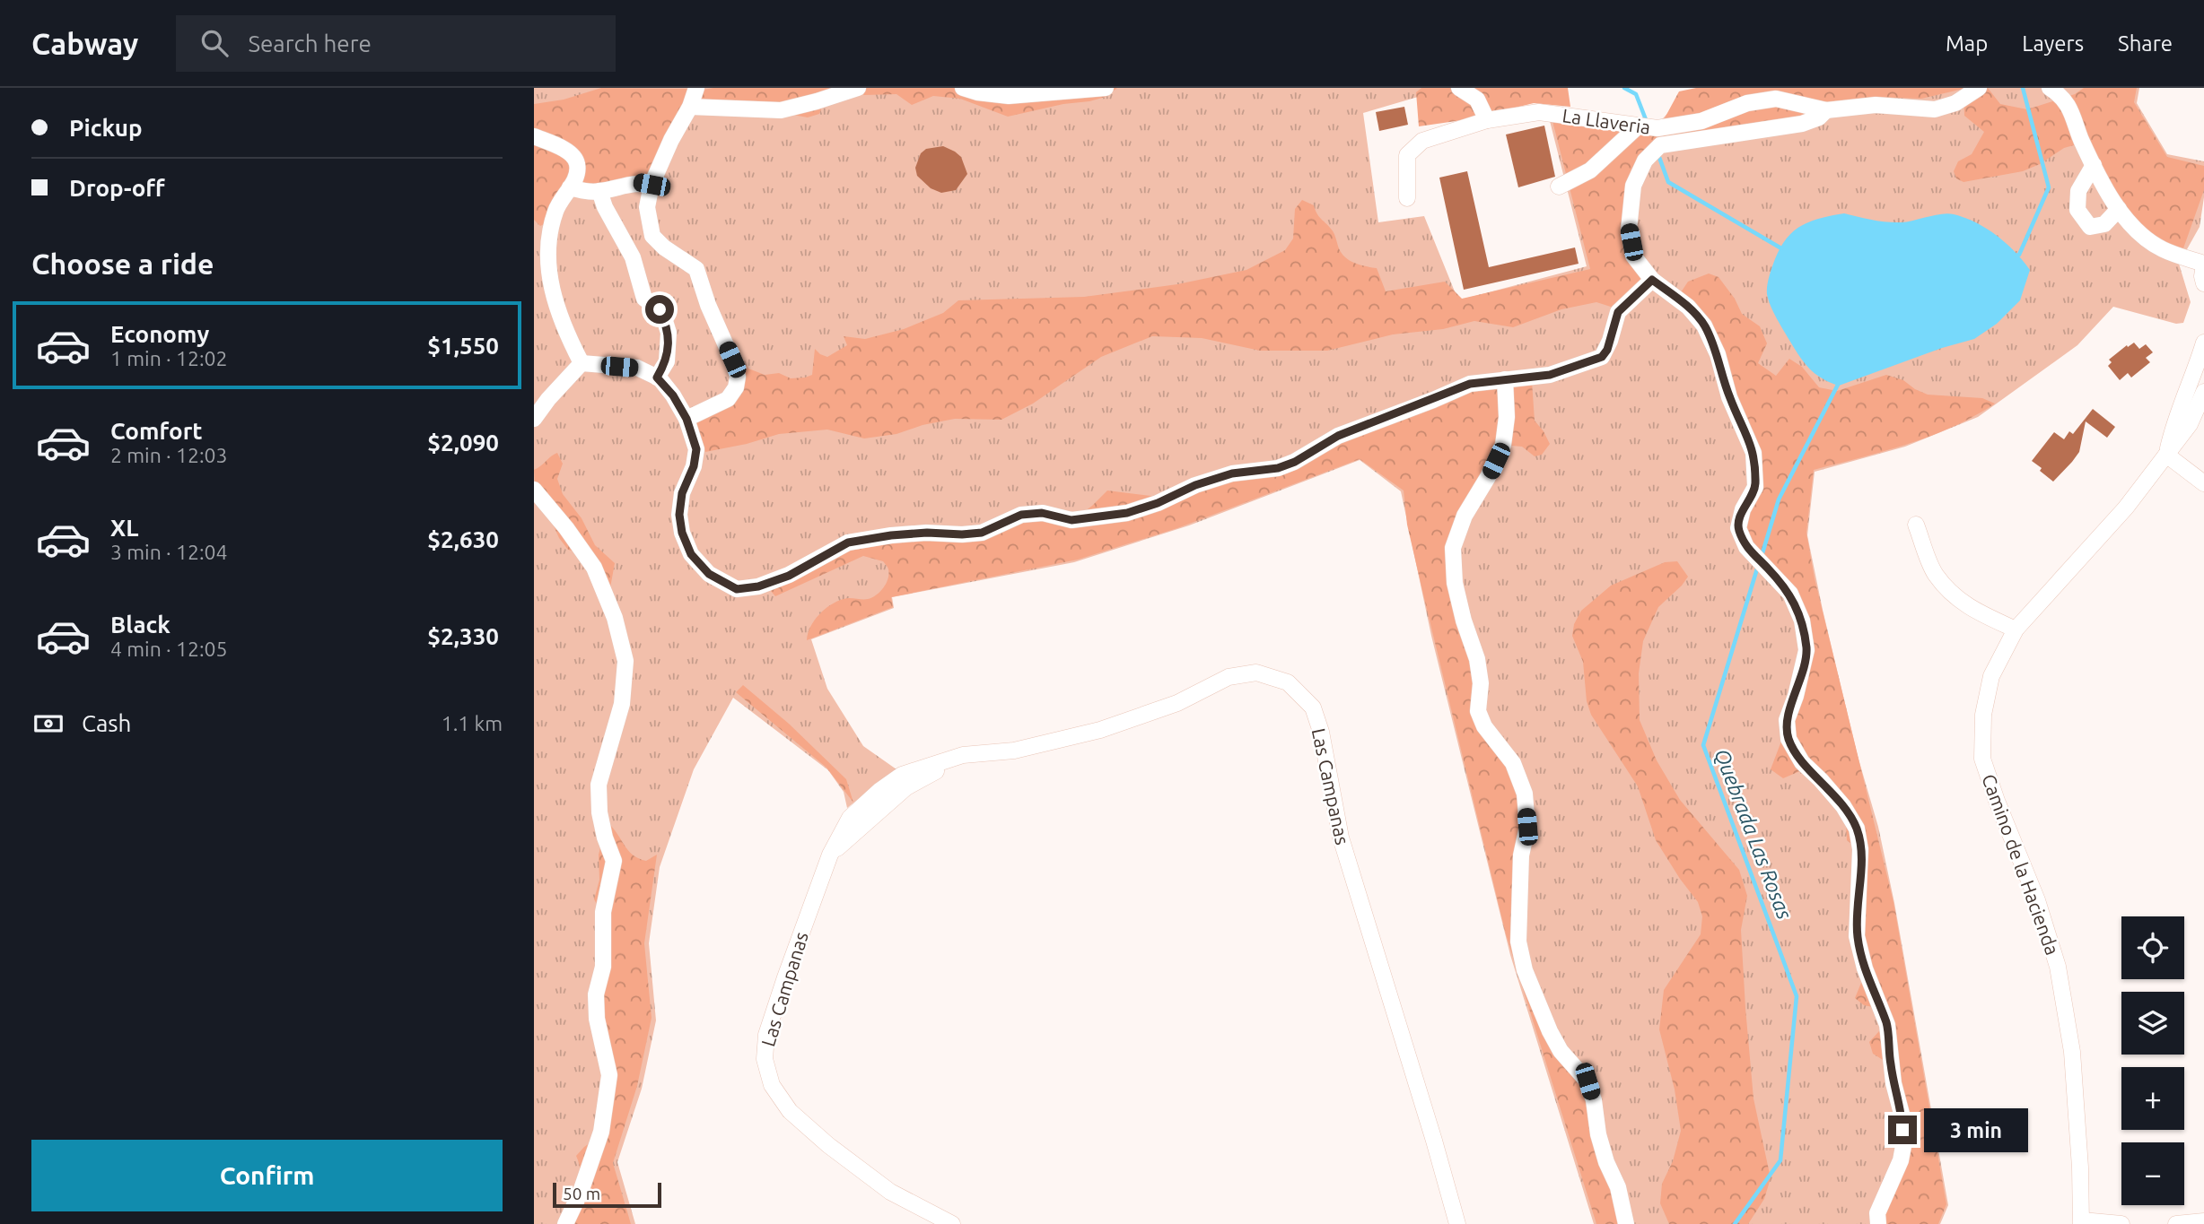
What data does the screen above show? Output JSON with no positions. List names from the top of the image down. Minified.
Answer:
{"streets":{"street":["La Llaveria","Las Campanas","Camino de la Hacienda"]},"water":["Quebrada Las Rosas"],"scale_bar":"50 m","page":{"header":"Cabway","search":"Search here","nav":["Map","Layers","Share"],"banner":["Pickup","Drop-off"],"heading":"Choose a ride","list":[{"name":"Economy","note":"1 min · 12:02","value":"$1,550"},{"name":"Comfort","note":"2 min · 12:03","value":"$2,090"},{"name":"XL","note":"3 min · 12:04","value":"$2,630"},{"name":"Black","note":"4 min · 12:05","value":"$2,330"}],"pay":["Cash","1.1 km"],"map_buttons":["+","−"],"bubble":"3 min","buttons":"Confirm","scale":"50 m"}}
